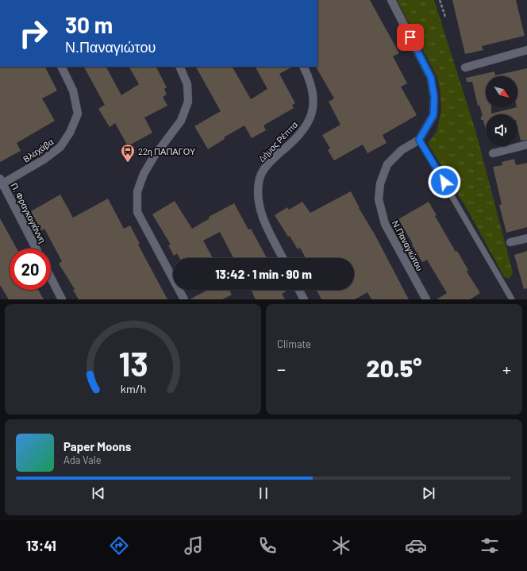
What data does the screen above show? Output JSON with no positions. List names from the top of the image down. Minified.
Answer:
{"streets":{"street":["Δήμος Ρέππα","Βλαχάβα","Π. Φραγκογιάννη","Ν.Παναγιώτου"]},"crossings":[["Βλαχάβα","Π. Φραγκογιάννη"]],"places":{"bus stop":["22η ΠΑΠΑΓΟΥ"]},"north":"bottom right","page":{"turn":["30 m","Ν.Παναγιώτου"],"limit":"20","trip":"13:42 · 1 min · 90 m","tile":"Climate","heat":["−","20.5°","+"],"song":["Paper Moons","Ada Vale"],"tabs":"13:41","gauge":["13","km/h"]}}
